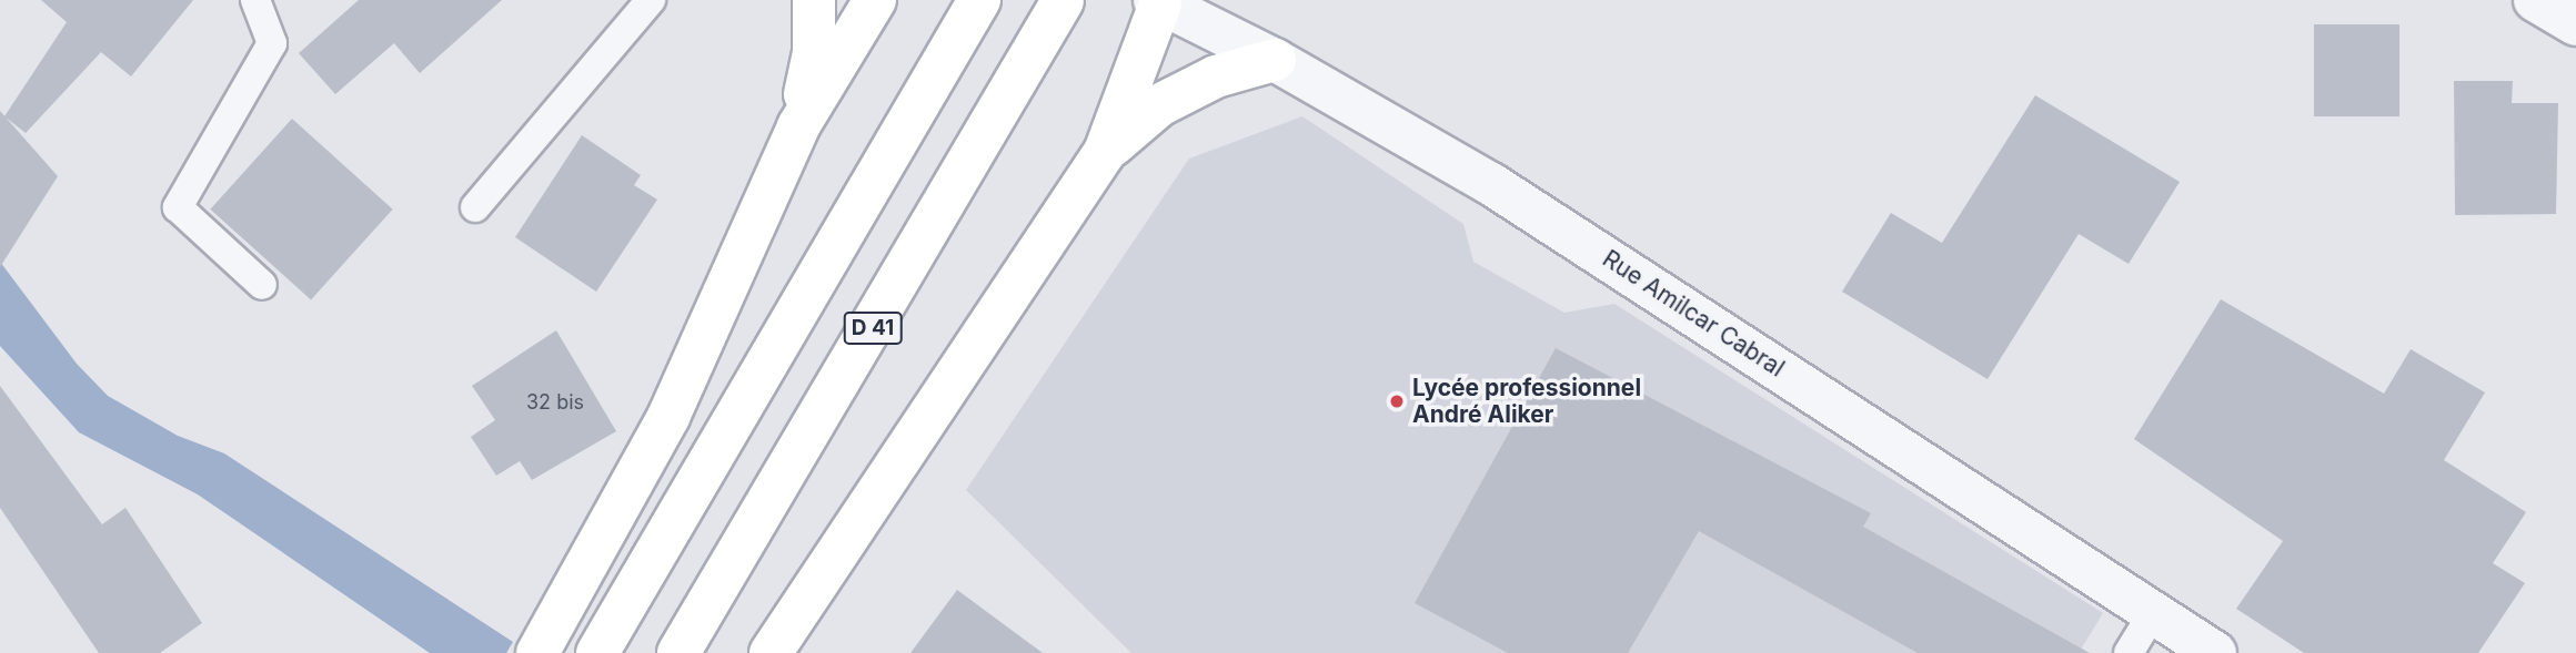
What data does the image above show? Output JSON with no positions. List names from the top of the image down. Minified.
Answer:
{"streets":{"highway":["D 41"],"street":["Rue Amilcar Cabral"]},"places":["Lycée professionnel André Aliker"],"house_numbers":["32 bis"]}
